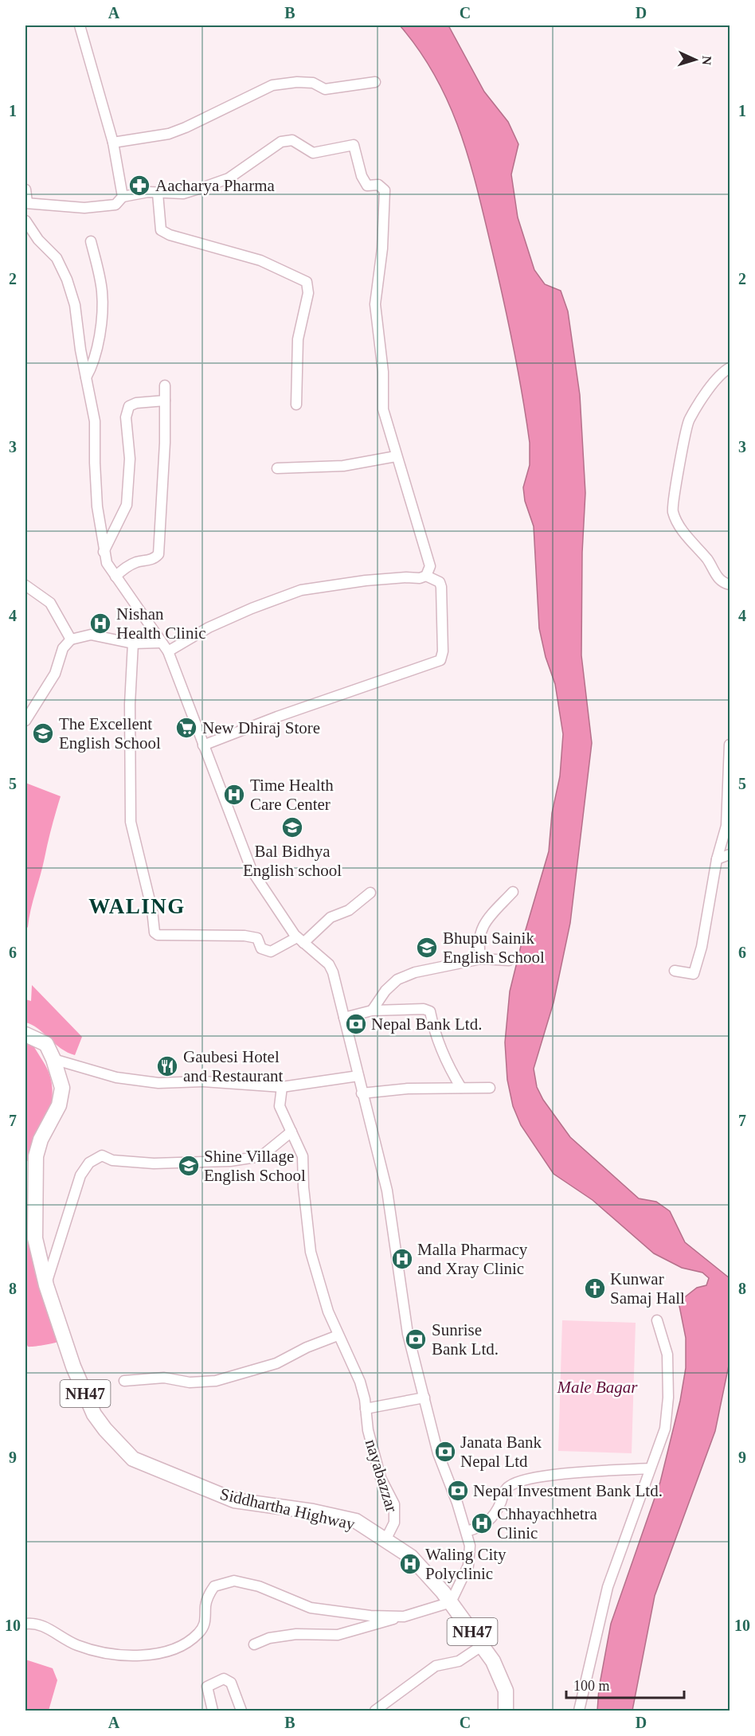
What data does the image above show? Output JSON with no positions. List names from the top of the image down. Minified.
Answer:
{"streets":{"highway":["NH47","Siddhartha Highway"],"street":["nayabazzar"]},"crossings":[["nayabazzar","Siddhartha Highway"]],"districts":["WALING"],"parks":["Male Bagar"],"places":{"pharmacy":["Aacharya Pharma"],"hospital":["Nishan Health Clinic","Time Health Care Center","Malla Pharmacy and Xray Clinic","Chhayachhetra Clinic","Waling City Polyclinic"],"supermarket":["New Dhiraj Store"],"school or university":["The Excellent English School","Bal Bidhya English school","Bhupu Sainik English School","Shine Village English School"],"bank":["Nepal Bank Ltd.","Sunrise Bank Ltd.","Janata Bank Nepal Ltd","Nepal Investment Bank Ltd."],"restaurant":["Gaubesi Hotel and Restaurant"],"church":["Kunwar Samaj Hall"]},"scale_bar":"100 m","north":"right","grid":{"columns":["A","B","C","D"],"rows":["1","2","3","4","5","6","7","8","9","10"]}}
